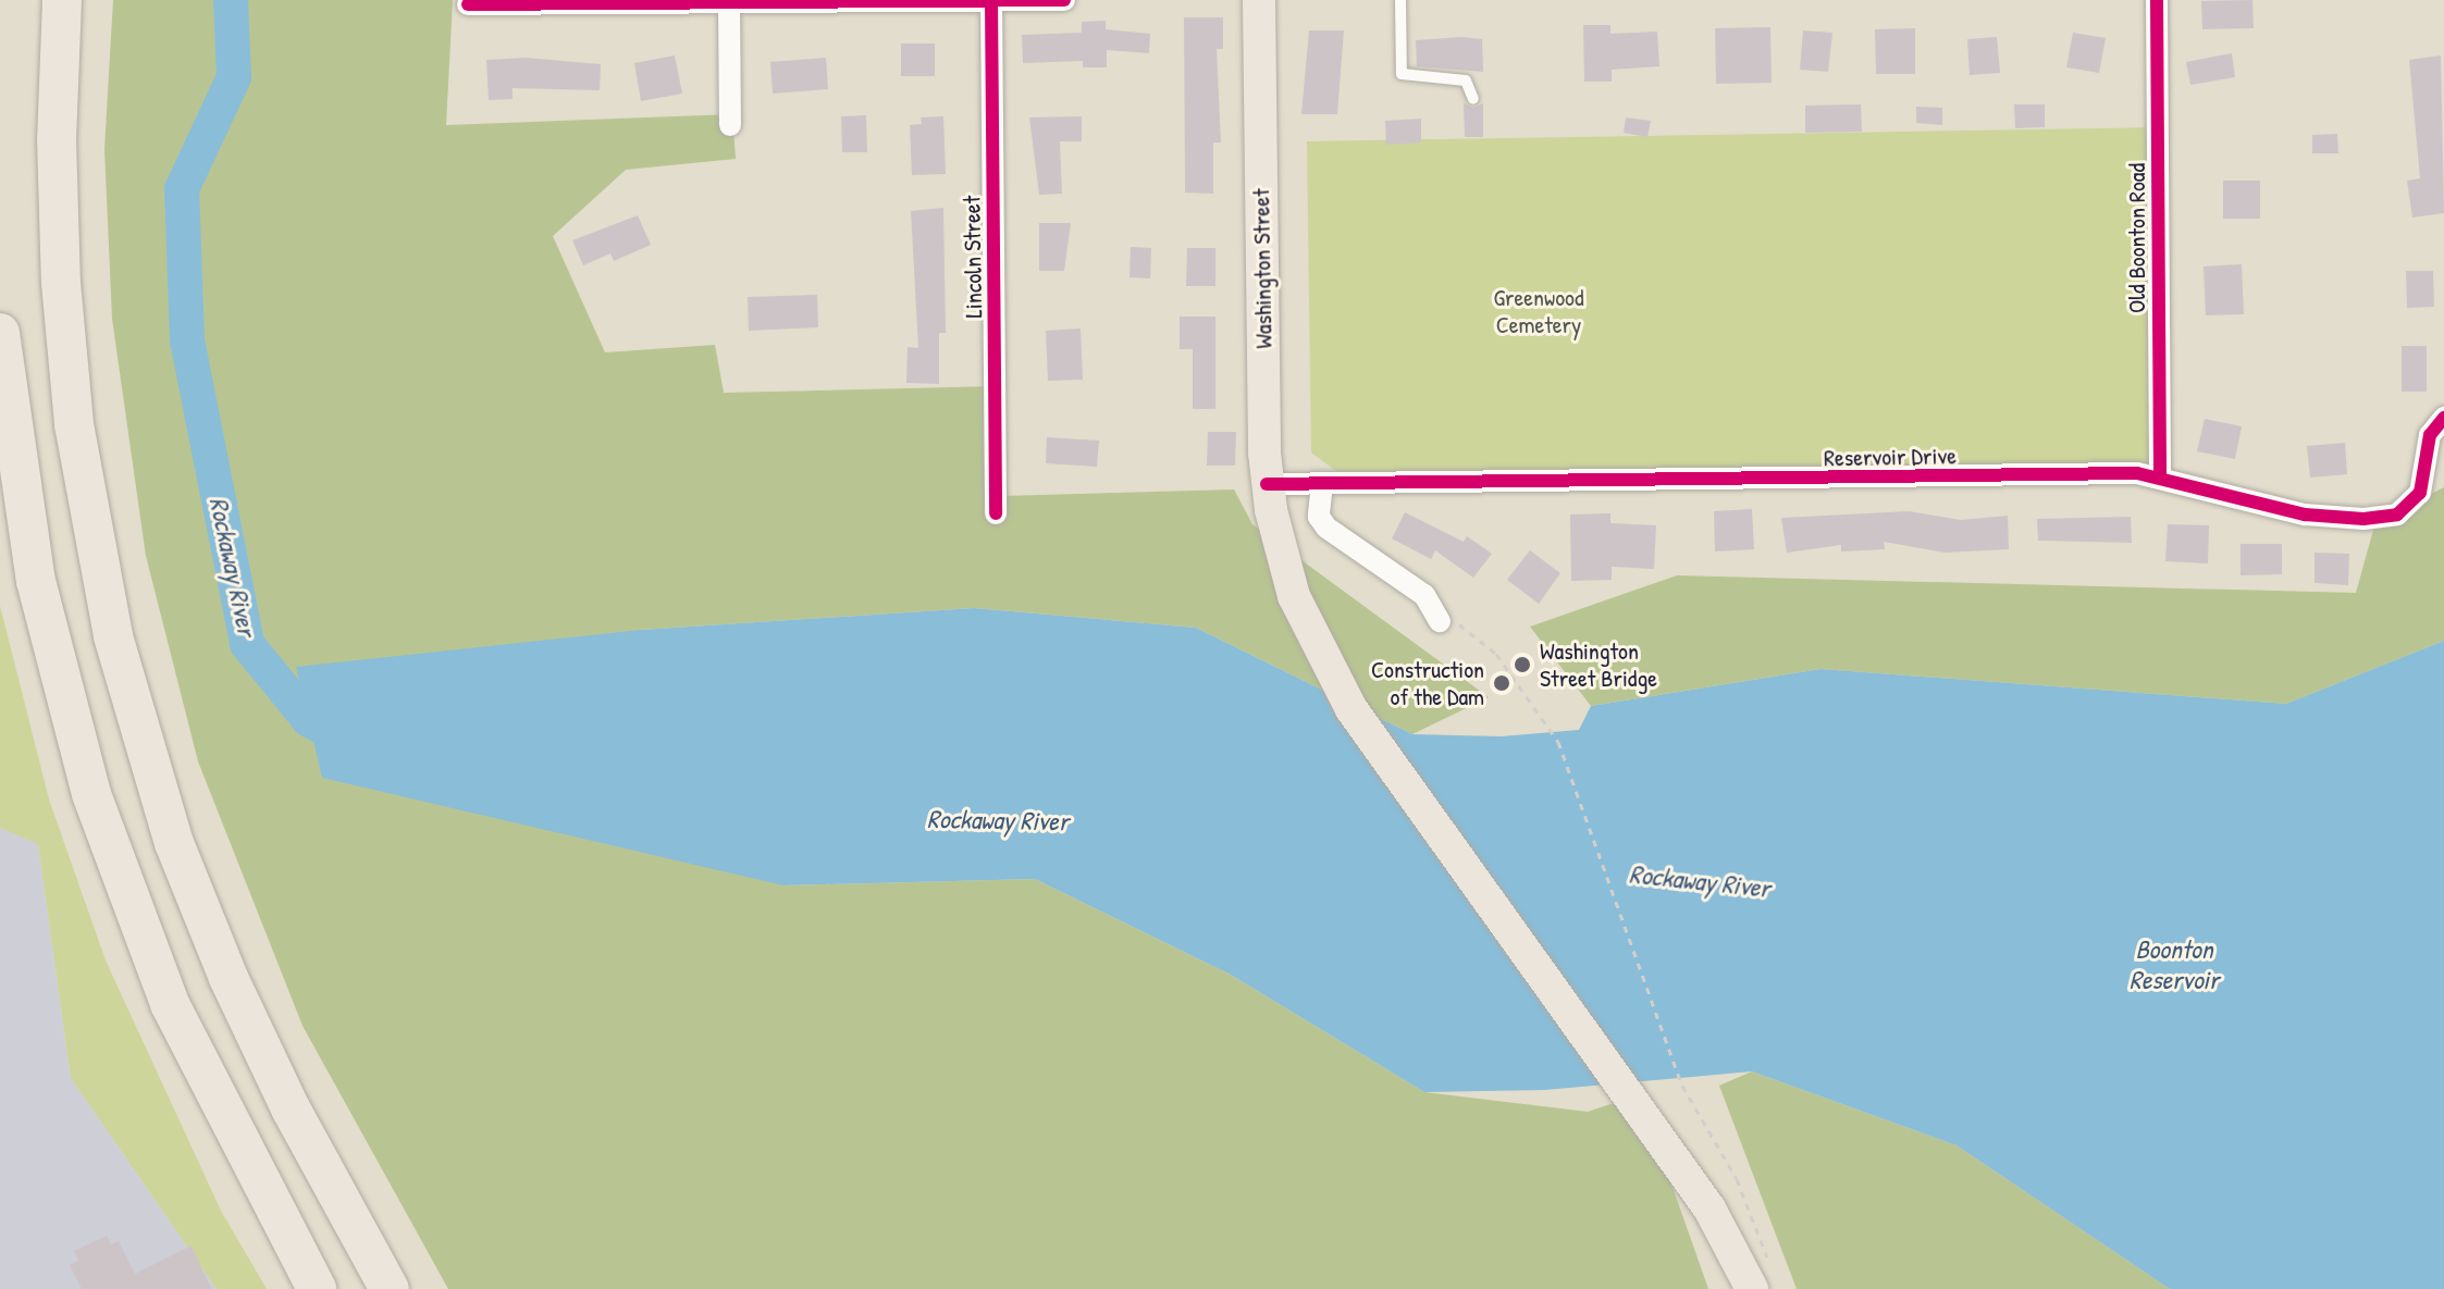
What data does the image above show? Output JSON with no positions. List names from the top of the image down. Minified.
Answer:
{"streets":{"main road":["Washington Street"],"street":["Old Boonton Road","Lincoln Street","Reservoir Drive"]},"crossings":[["Old Boonton Road","Reservoir Drive"],["Washington Street","Reservoir Drive"]],"water":["Rockaway River","Boonton Reservoir"],"parks":["Greenwood Cemetery"],"places":["Washington Street Bridge","Construction of the Dam"]}
